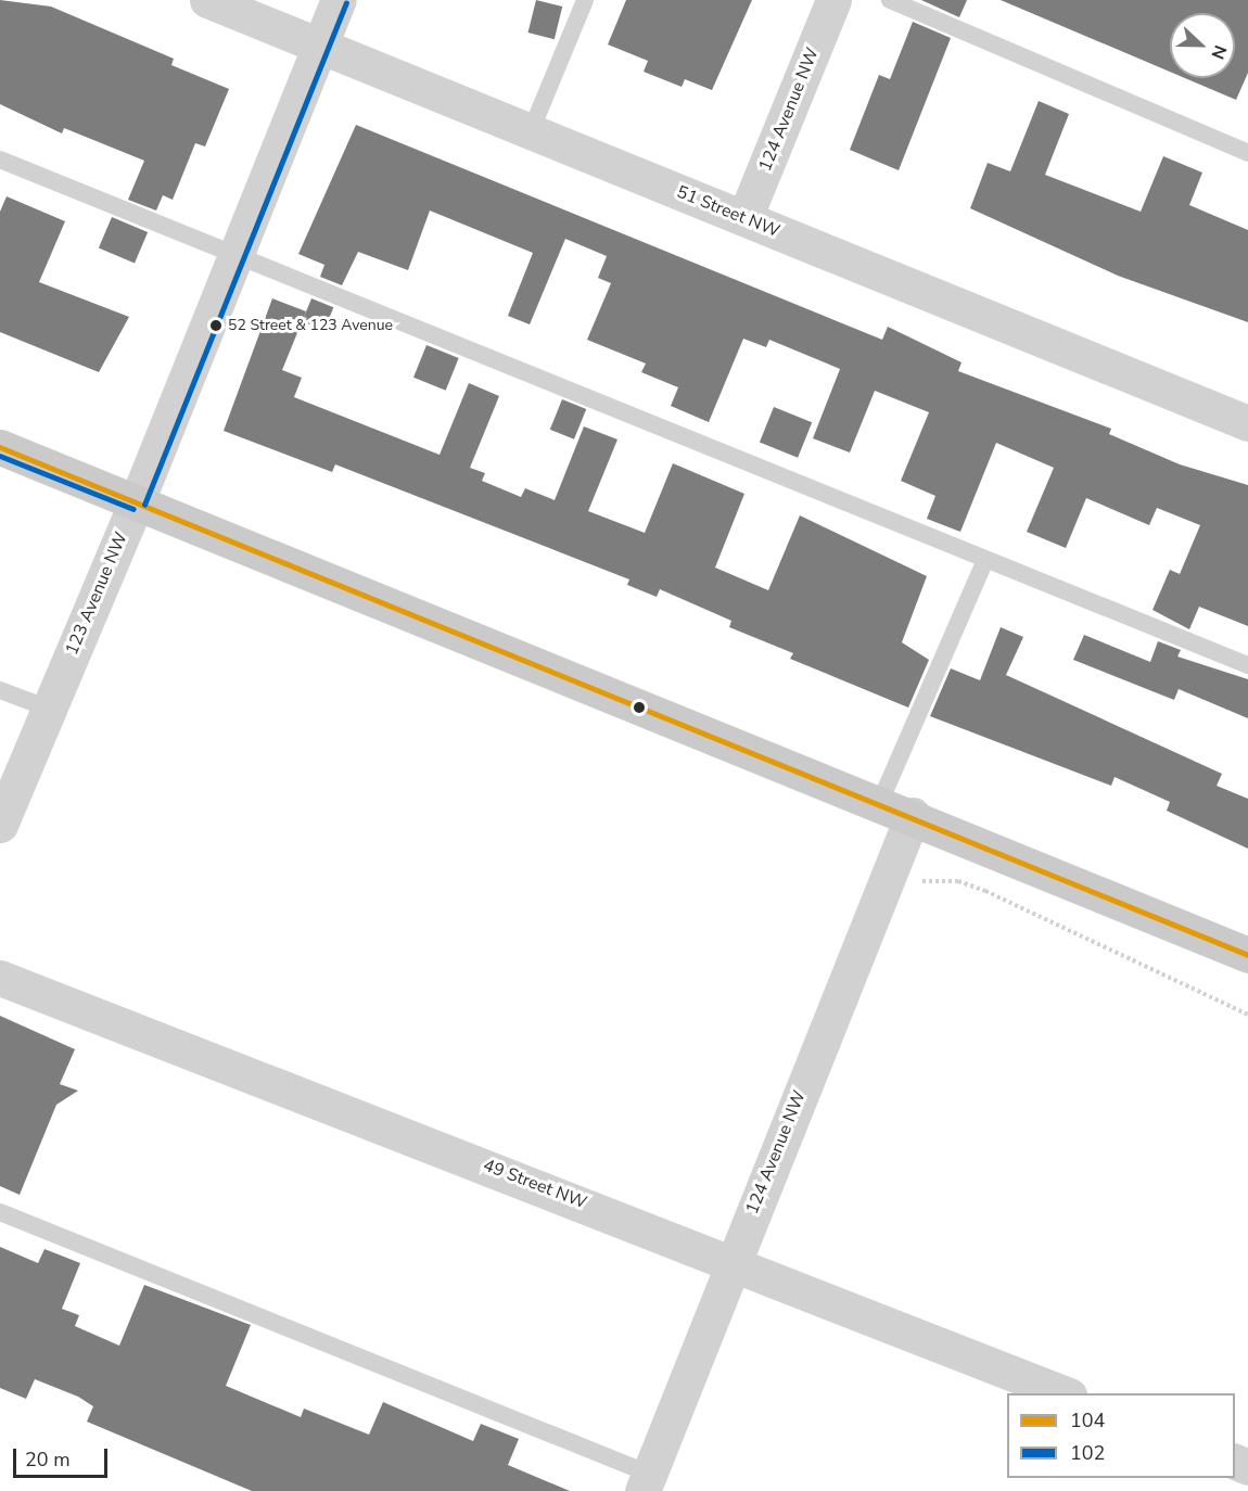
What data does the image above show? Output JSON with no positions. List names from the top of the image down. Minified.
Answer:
{"streets":{"street":["124 Avenue NW","51 Street NW","123 Avenue NW","49 Street NW"]},"crossings":[["124 Avenue NW","51 Street NW"],["124 Avenue NW","49 Street NW"],["51 Street NW","123 Avenue NW"]],"places":["52 Street & 123 Avenue"],"lines":["transit line 102","transit line 104"],"legend":["104","102"],"scale_bar":"20 m","north":"right"}
